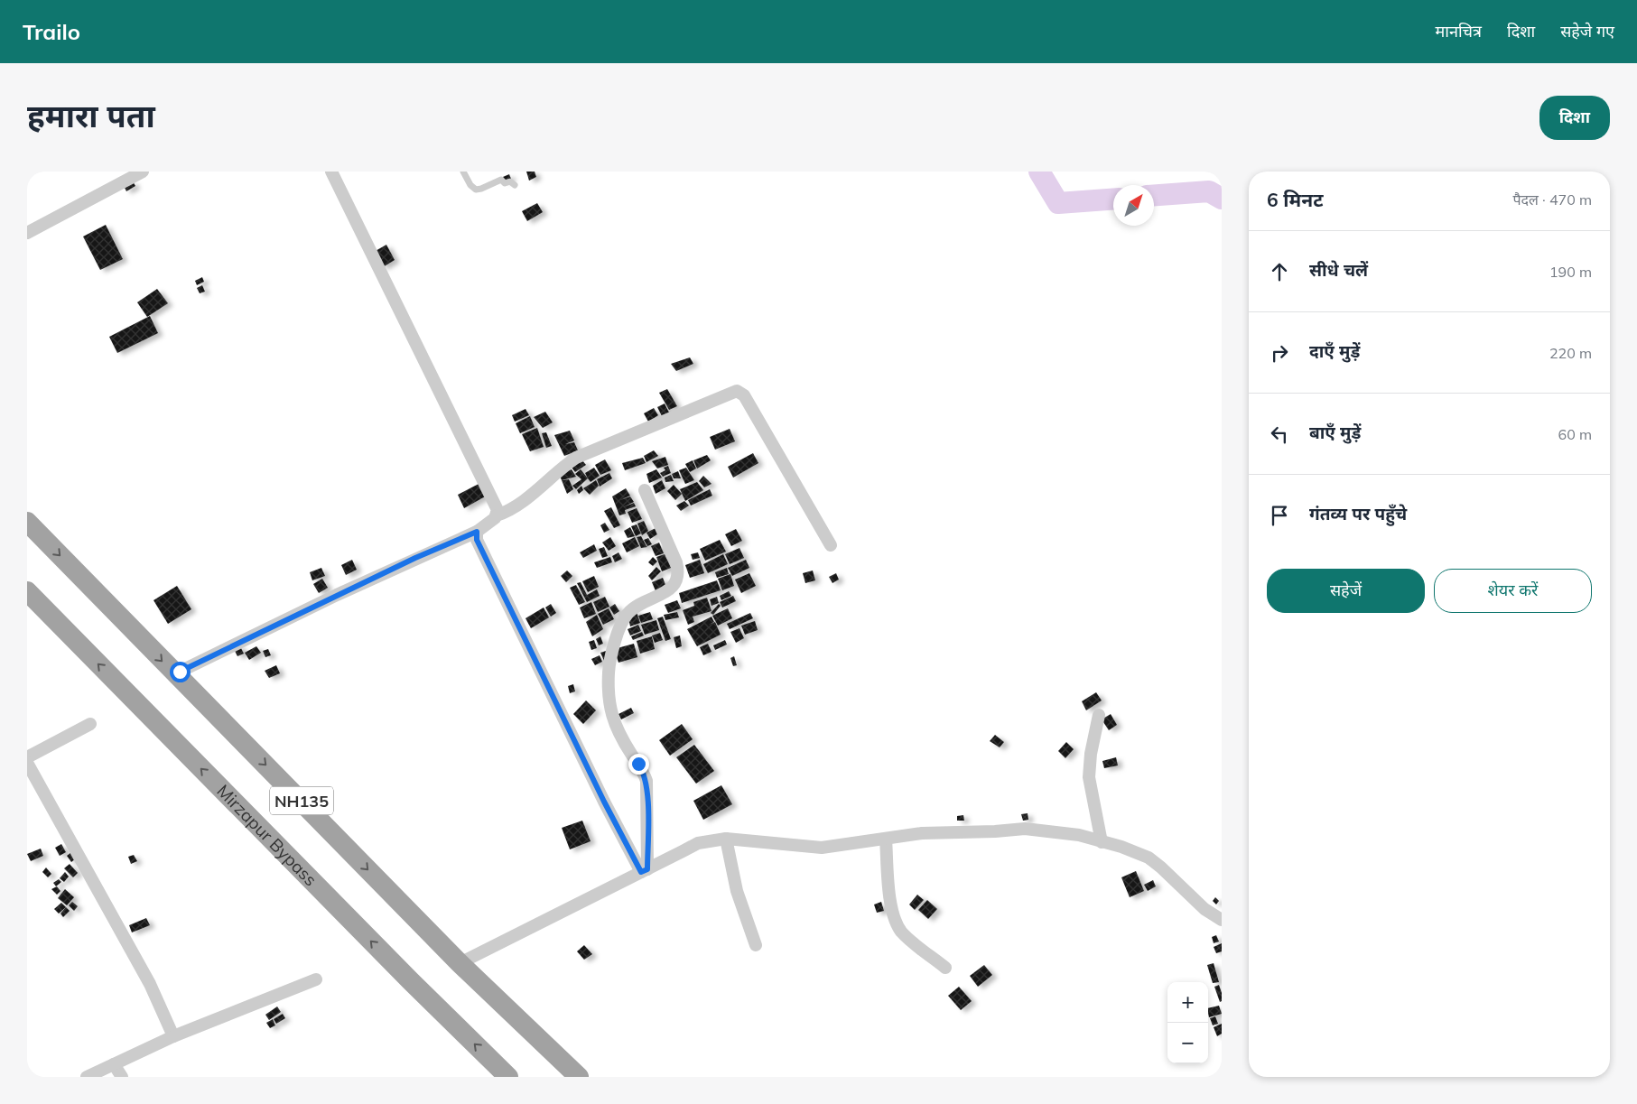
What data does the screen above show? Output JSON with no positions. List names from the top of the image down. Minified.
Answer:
{"streets":{"highway":["NH135","Mirzapur Bypass"]},"north":"top right","page":{"header":"Trailo","nav":["मानचित्र","दिशा","सहेजे गए"],"title":"हमारा पता","buttons":["दिशा",["सहेजें","शेयर करें"]],"heading":["6 मिनट","पैदल · 470 m"],"list":[["सीधे चलें","190 m"],["दाएँ मुड़ें","220 m"],["बाएँ मुड़ें","60 m"],"गंतव्य पर पहुँचे"],"map_buttons":["+","−"]}}
